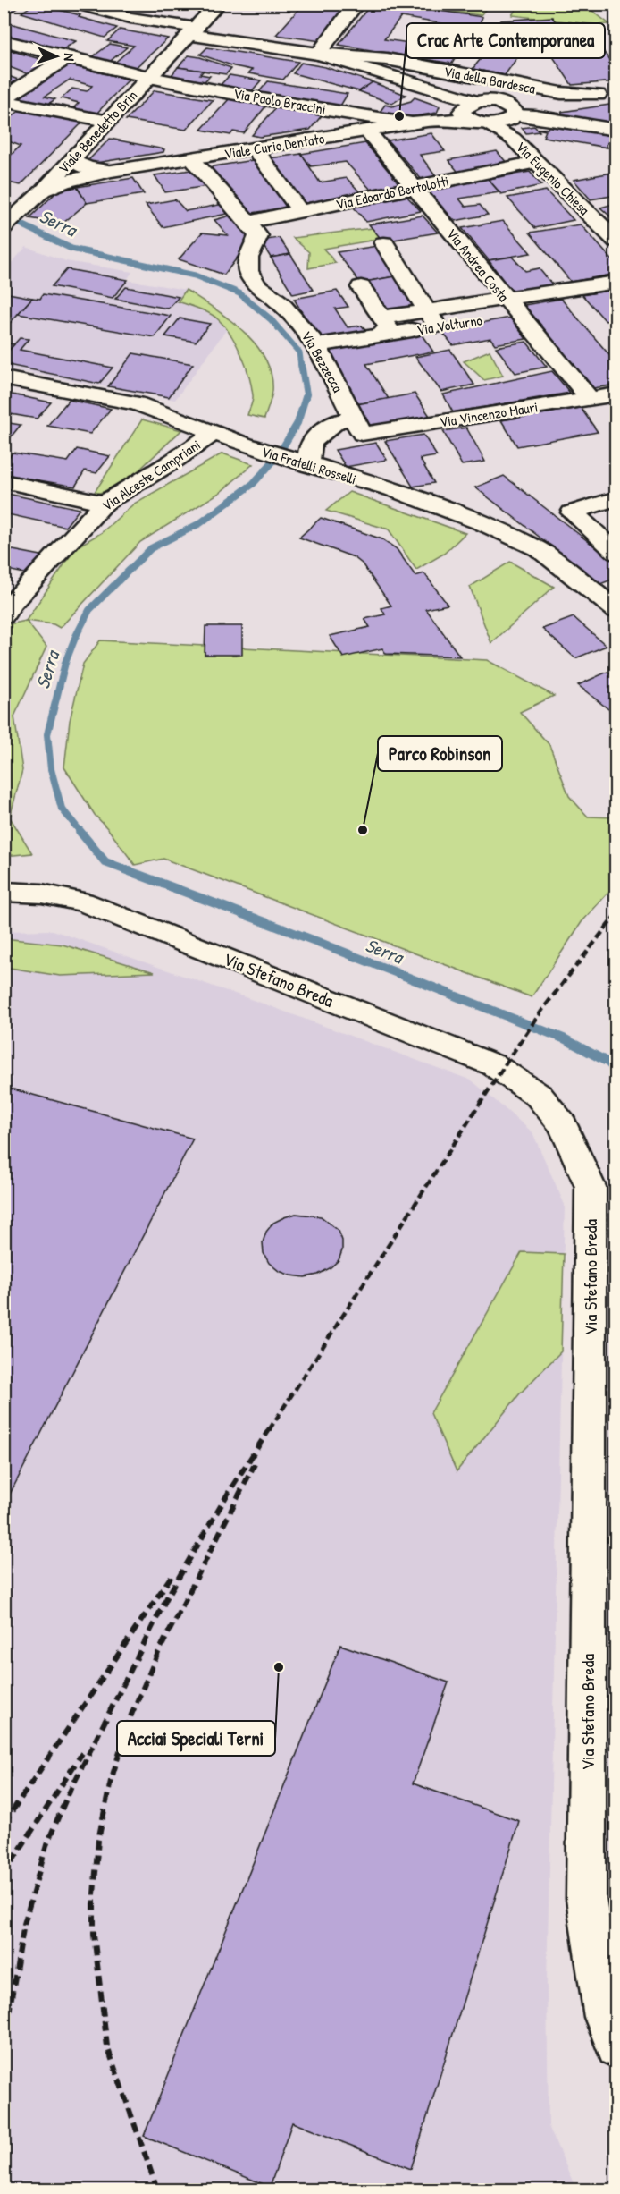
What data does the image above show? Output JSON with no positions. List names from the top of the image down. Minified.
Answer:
{"streets":{"street":["Via della Bardesca","Via Paolo Braccini","Viale Benedetto Brin","Viale Curio Dentato","Via Eugenio Chiesa","Via Edoardo Bertolotti","Via Andrea Costa","Via Volturno","Via Bezzecca","Via Vincenzo Mauri","Via Fratelli Rosselli","Via Alceste Campriani","Via Stefano Breda"]},"crossings":[["Via della Bardesca","Viale Benedetto Brin"],["Via della Bardesca","Viale Curio Dentato"],["Via della Bardesca","Via Eugenio Chiesa"],["Via Paolo Braccini","Viale Benedetto Brin"],["Via Paolo Braccini","Viale Curio Dentato"],["Viale Benedetto Brin","Viale Curio Dentato"],["Viale Curio Dentato","Via Eugenio Chiesa"],["Viale Curio Dentato","Via Andrea Costa"],["Viale Curio Dentato","Via Bezzecca"],["Via Eugenio Chiesa","Via Edoardo Bertolotti"],["Via Edoardo Bertolotti","Via Andrea Costa"],["Via Edoardo Bertolotti","Via Bezzecca"],["Via Andrea Costa","Via Volturno"],["Via Andrea Costa","Via Vincenzo Mauri"],["Via Volturno","Via Bezzecca"],["Via Bezzecca","Via Vincenzo Mauri"],["Via Fratelli Rosselli","Via Alceste Campriani"]],"water":["Serra"],"places":["Crac Arte Contemporanea","Parco Robinson","Acciai Speciali Terni"],"north":"right"}
